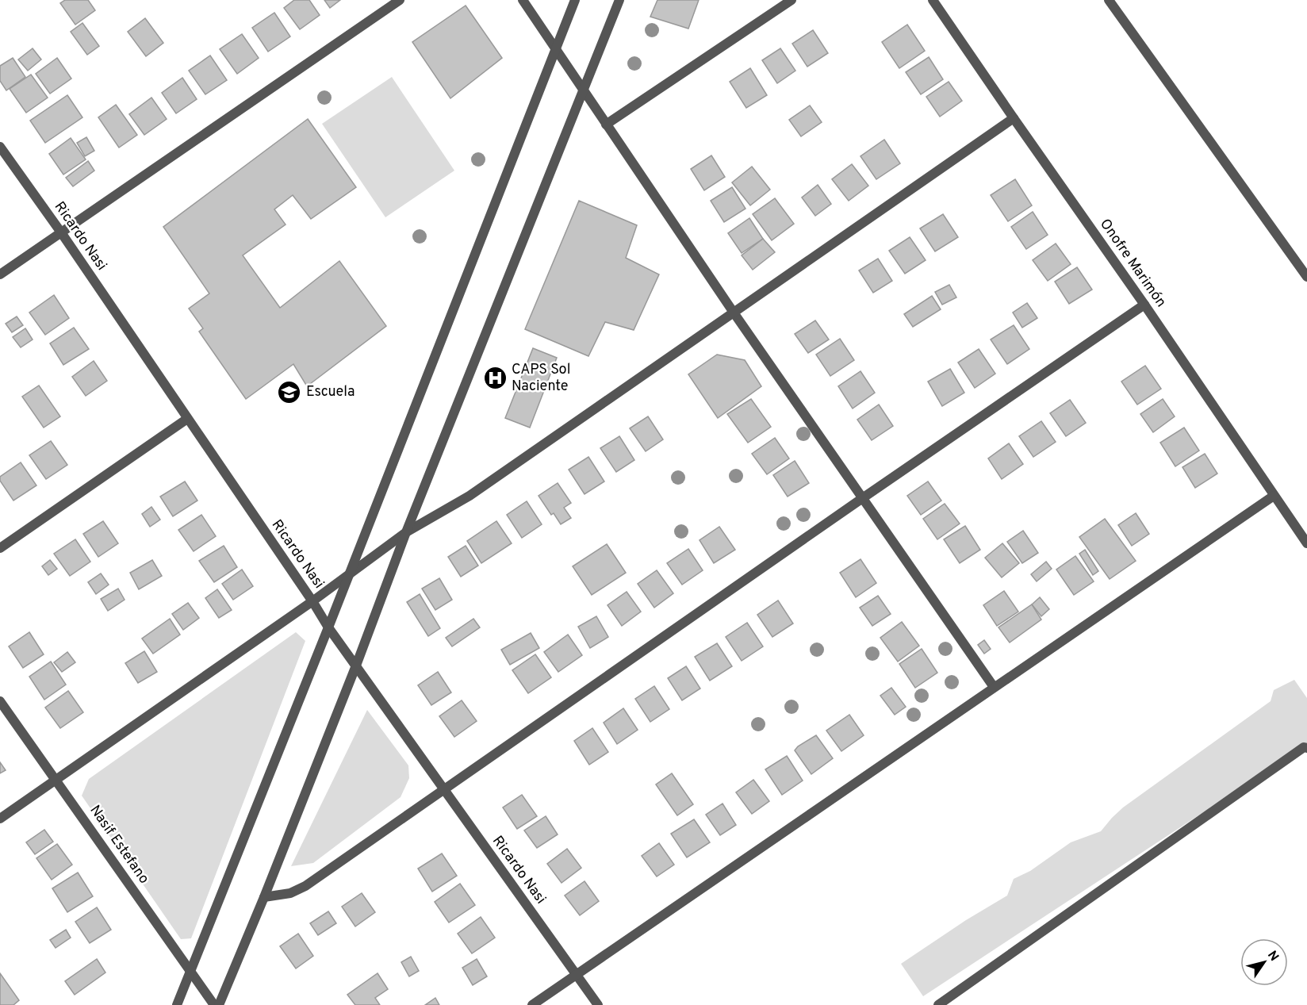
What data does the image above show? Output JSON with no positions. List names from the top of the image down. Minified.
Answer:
{"streets":{"street":["Ricardo Nasi","Onofre Marimón","Nasif Estefano"]},"places":{"hospital":["CAPS Sol Naciente"],"school or university":["Escuela"]},"north":"top right"}
